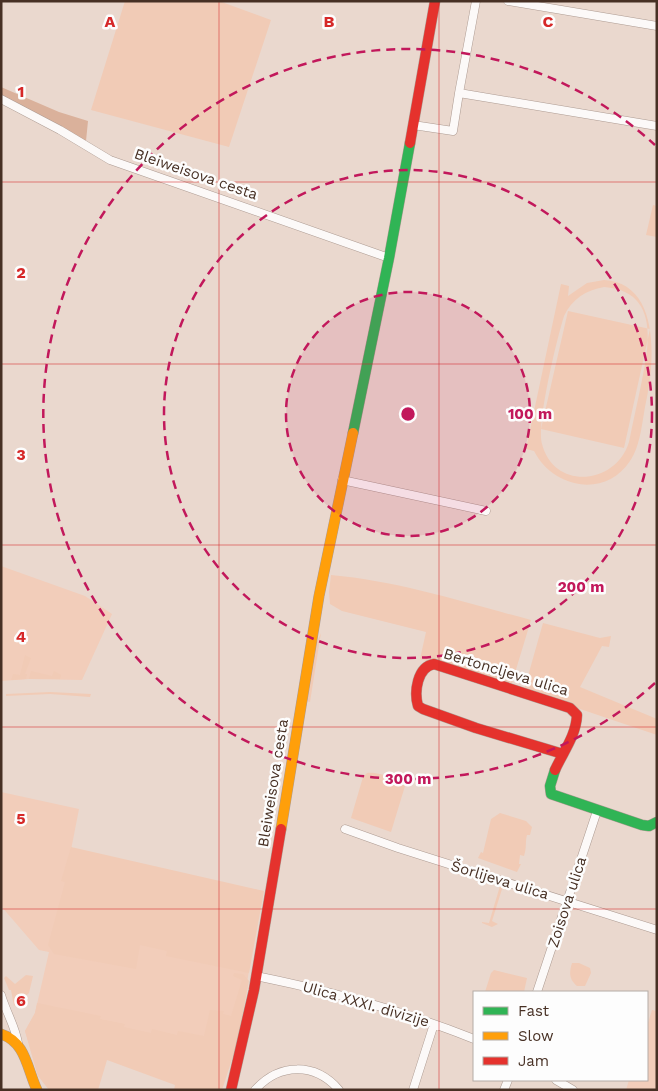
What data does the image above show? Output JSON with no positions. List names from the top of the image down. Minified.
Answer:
{"streets":{"main road":["Bleiweisova cesta","Bertoncljeva ulica"],"street":["Šorlijeva ulica","Zoisova ulica","Ulica XXXI. divizije"]},"crossings":[["Bleiweisova cesta","Ulica XXXI. divizije"],["Bertoncljeva ulica","Zoisova ulica"],["Šorlijeva ulica","Zoisova ulica"]],"legend":["Fast","Slow","Jam"],"grid":{"columns":["A","B","C"],"rows":["1","2","3","4","5","6"]},"rings":["100 m","200 m","300 m"]}
